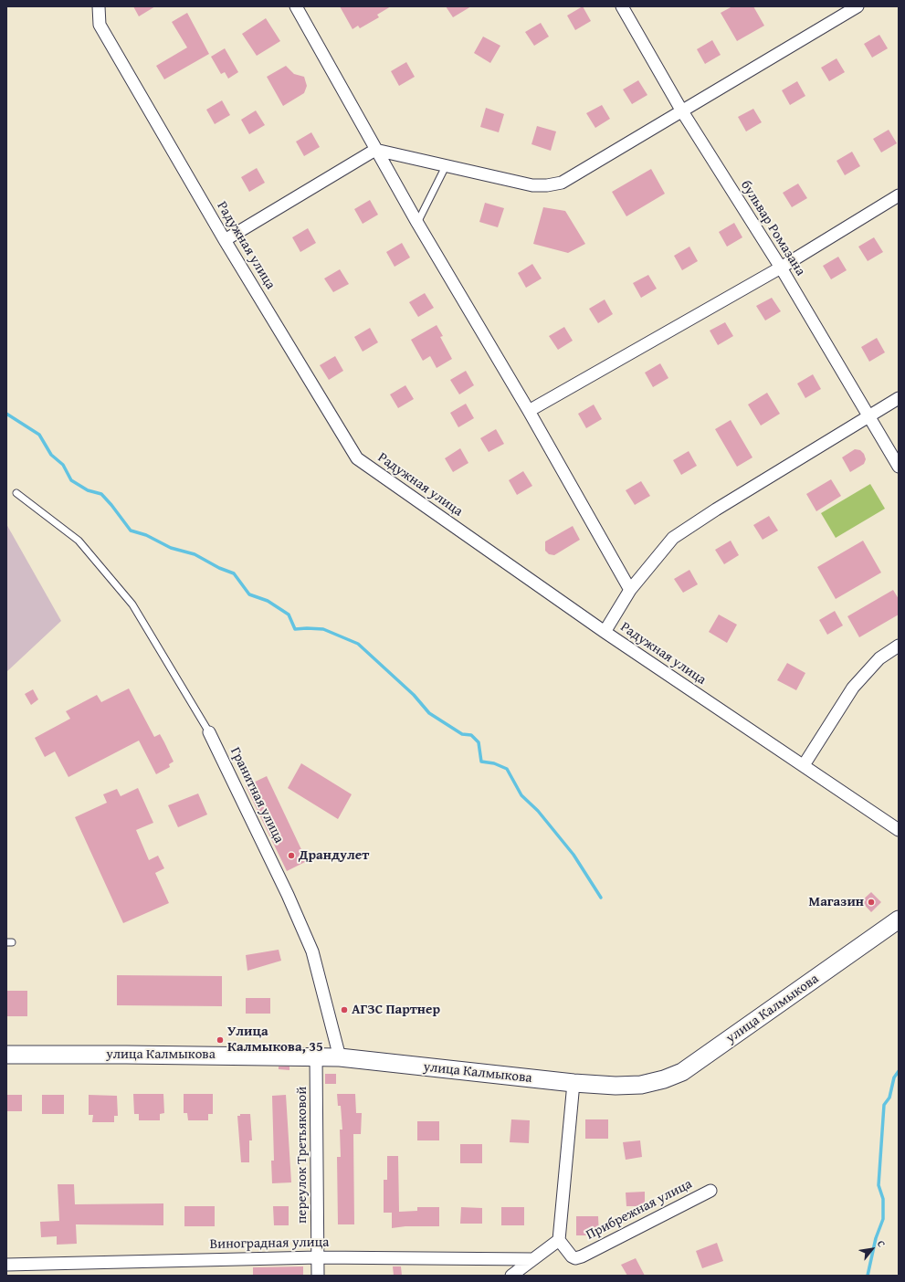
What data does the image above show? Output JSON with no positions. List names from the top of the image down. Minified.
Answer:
{"streets":{"main road":["улица Калмыкова"],"street":["бульвар Ромазана","Радужная улица","Гранитная улица","переулок Третьяковой","Прибрежная улица","Виноградная улица"]},"crossings":[["Гранитная улица","улица Калмыкова"],["улица Калмыкова","переулок Третьяковой"],["переулок Третьяковой","Виноградная улица"]],"places":["Драндулет","Магазин","АГЗС Партнер","Улица Калмыкова, 35"],"north":"top right"}
